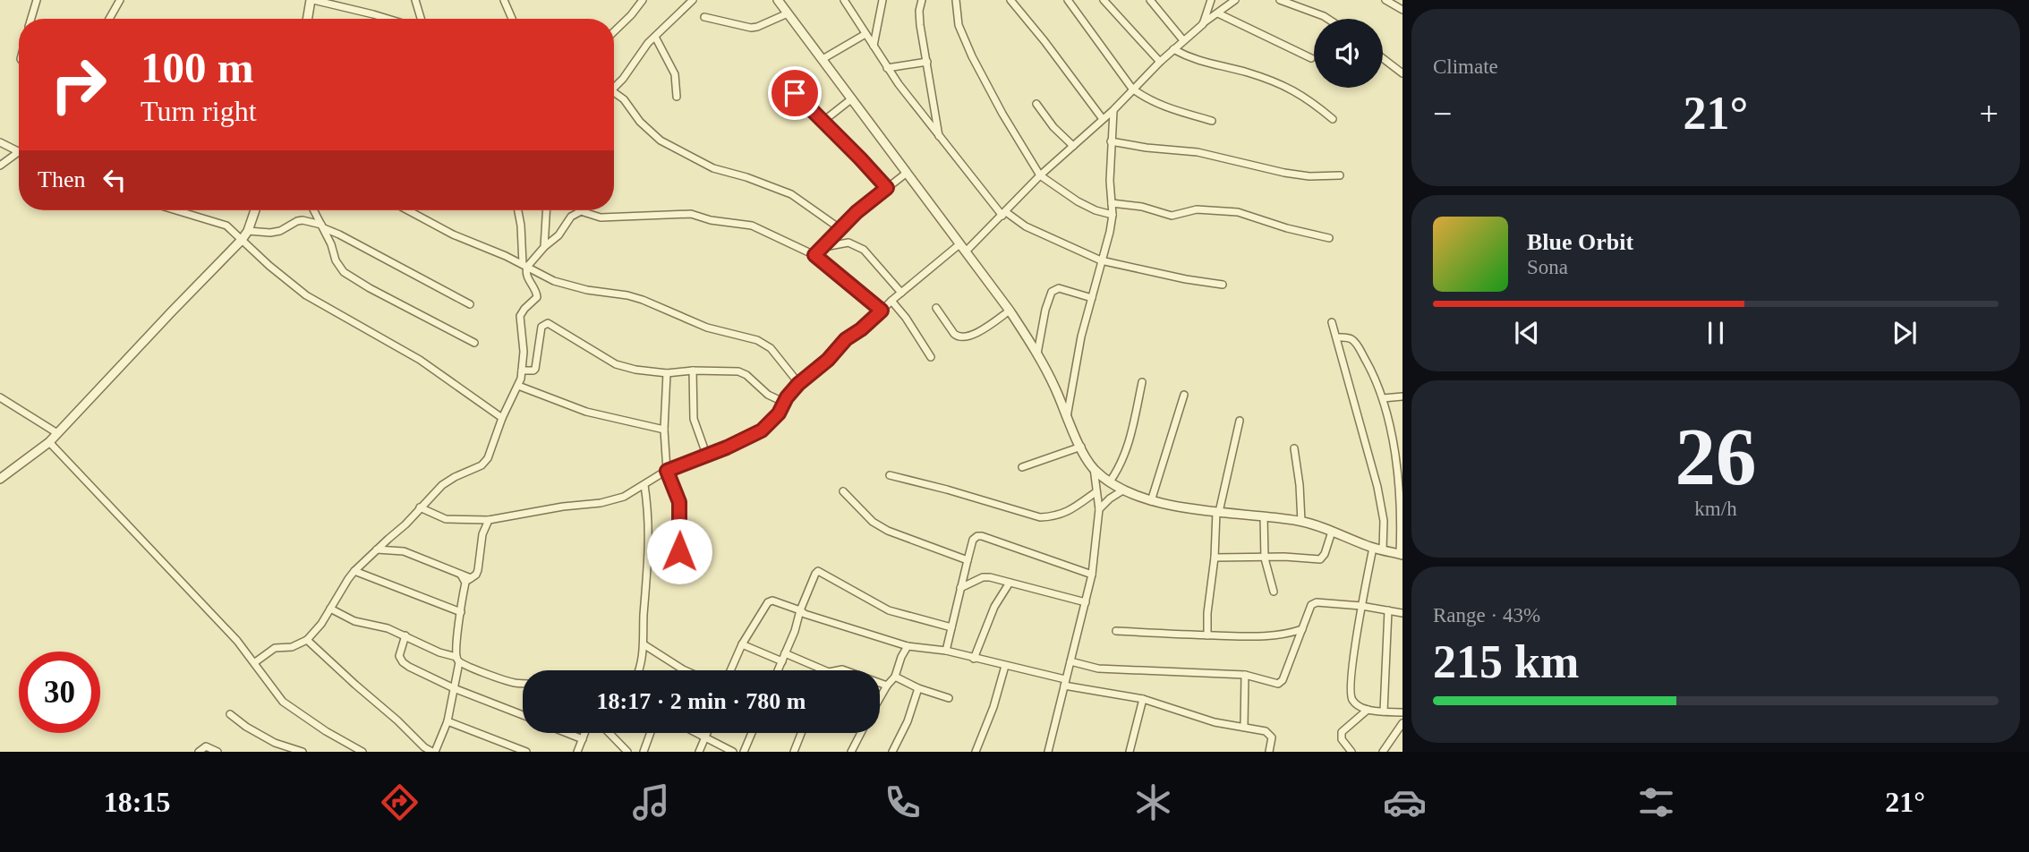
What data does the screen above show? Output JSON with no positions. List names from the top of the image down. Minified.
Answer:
{"page":{"tile":["Climate",["26","km/h"],["Range · 43%","215 km"]],"turn":["100 m","Turn right"],"heat":["−","21°","+"],"then":"Then","song":["Blue Orbit","Sona"],"limit":"30","trip":"18:17 · 2 min · 780 m","tabs":["18:15","21°"]}}
